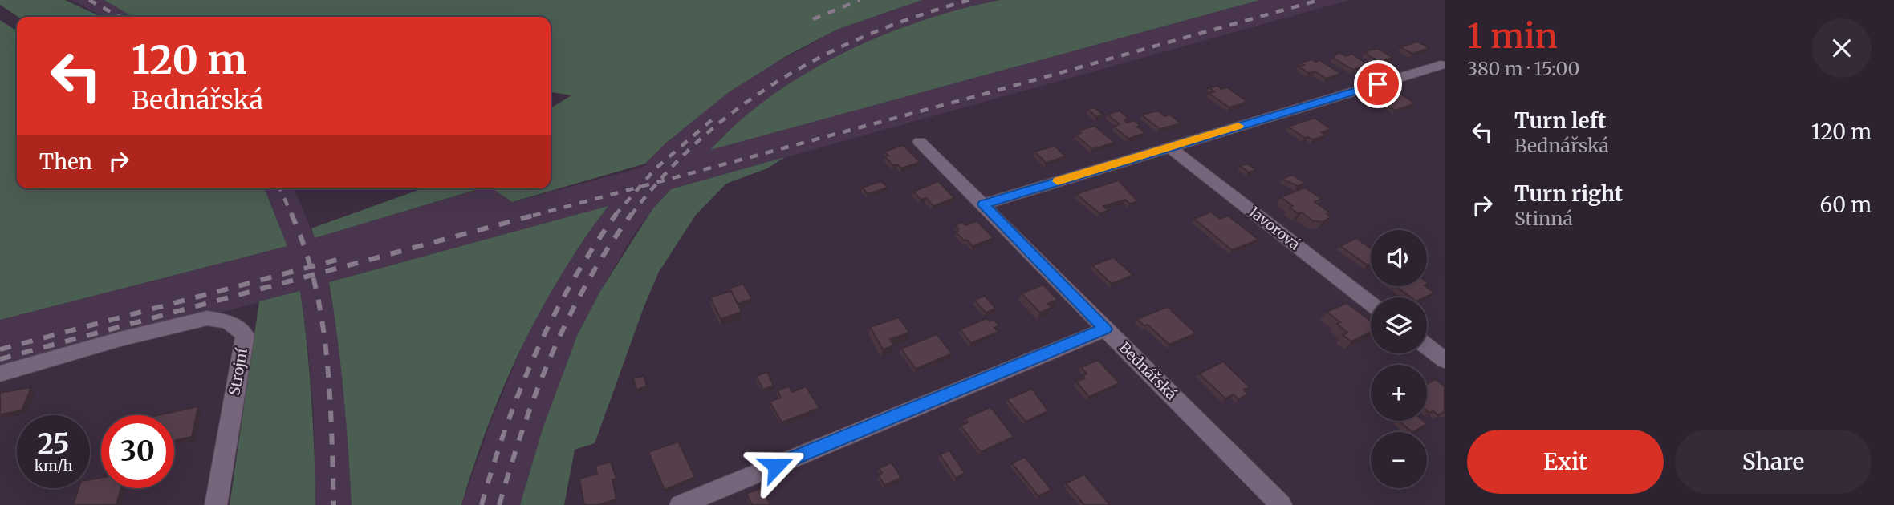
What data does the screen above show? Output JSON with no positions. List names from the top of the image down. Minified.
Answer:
{"streets":{"street":["Javorová","Bednářská","Strojní"]},"page":{"heading":["1 min","380 m · 15:00"],"turn":["120 m","Bednářská"],"list":[{"name":"Turn left","note":"Bednářská","value":"120 m"},{"name":"Turn right","note":"Stinná","value":"60 m"}],"then":"Then","map_buttons":["+","−"],"speed":"25 km/h","limit":"30","buttons":["Exit","Share"]}}
